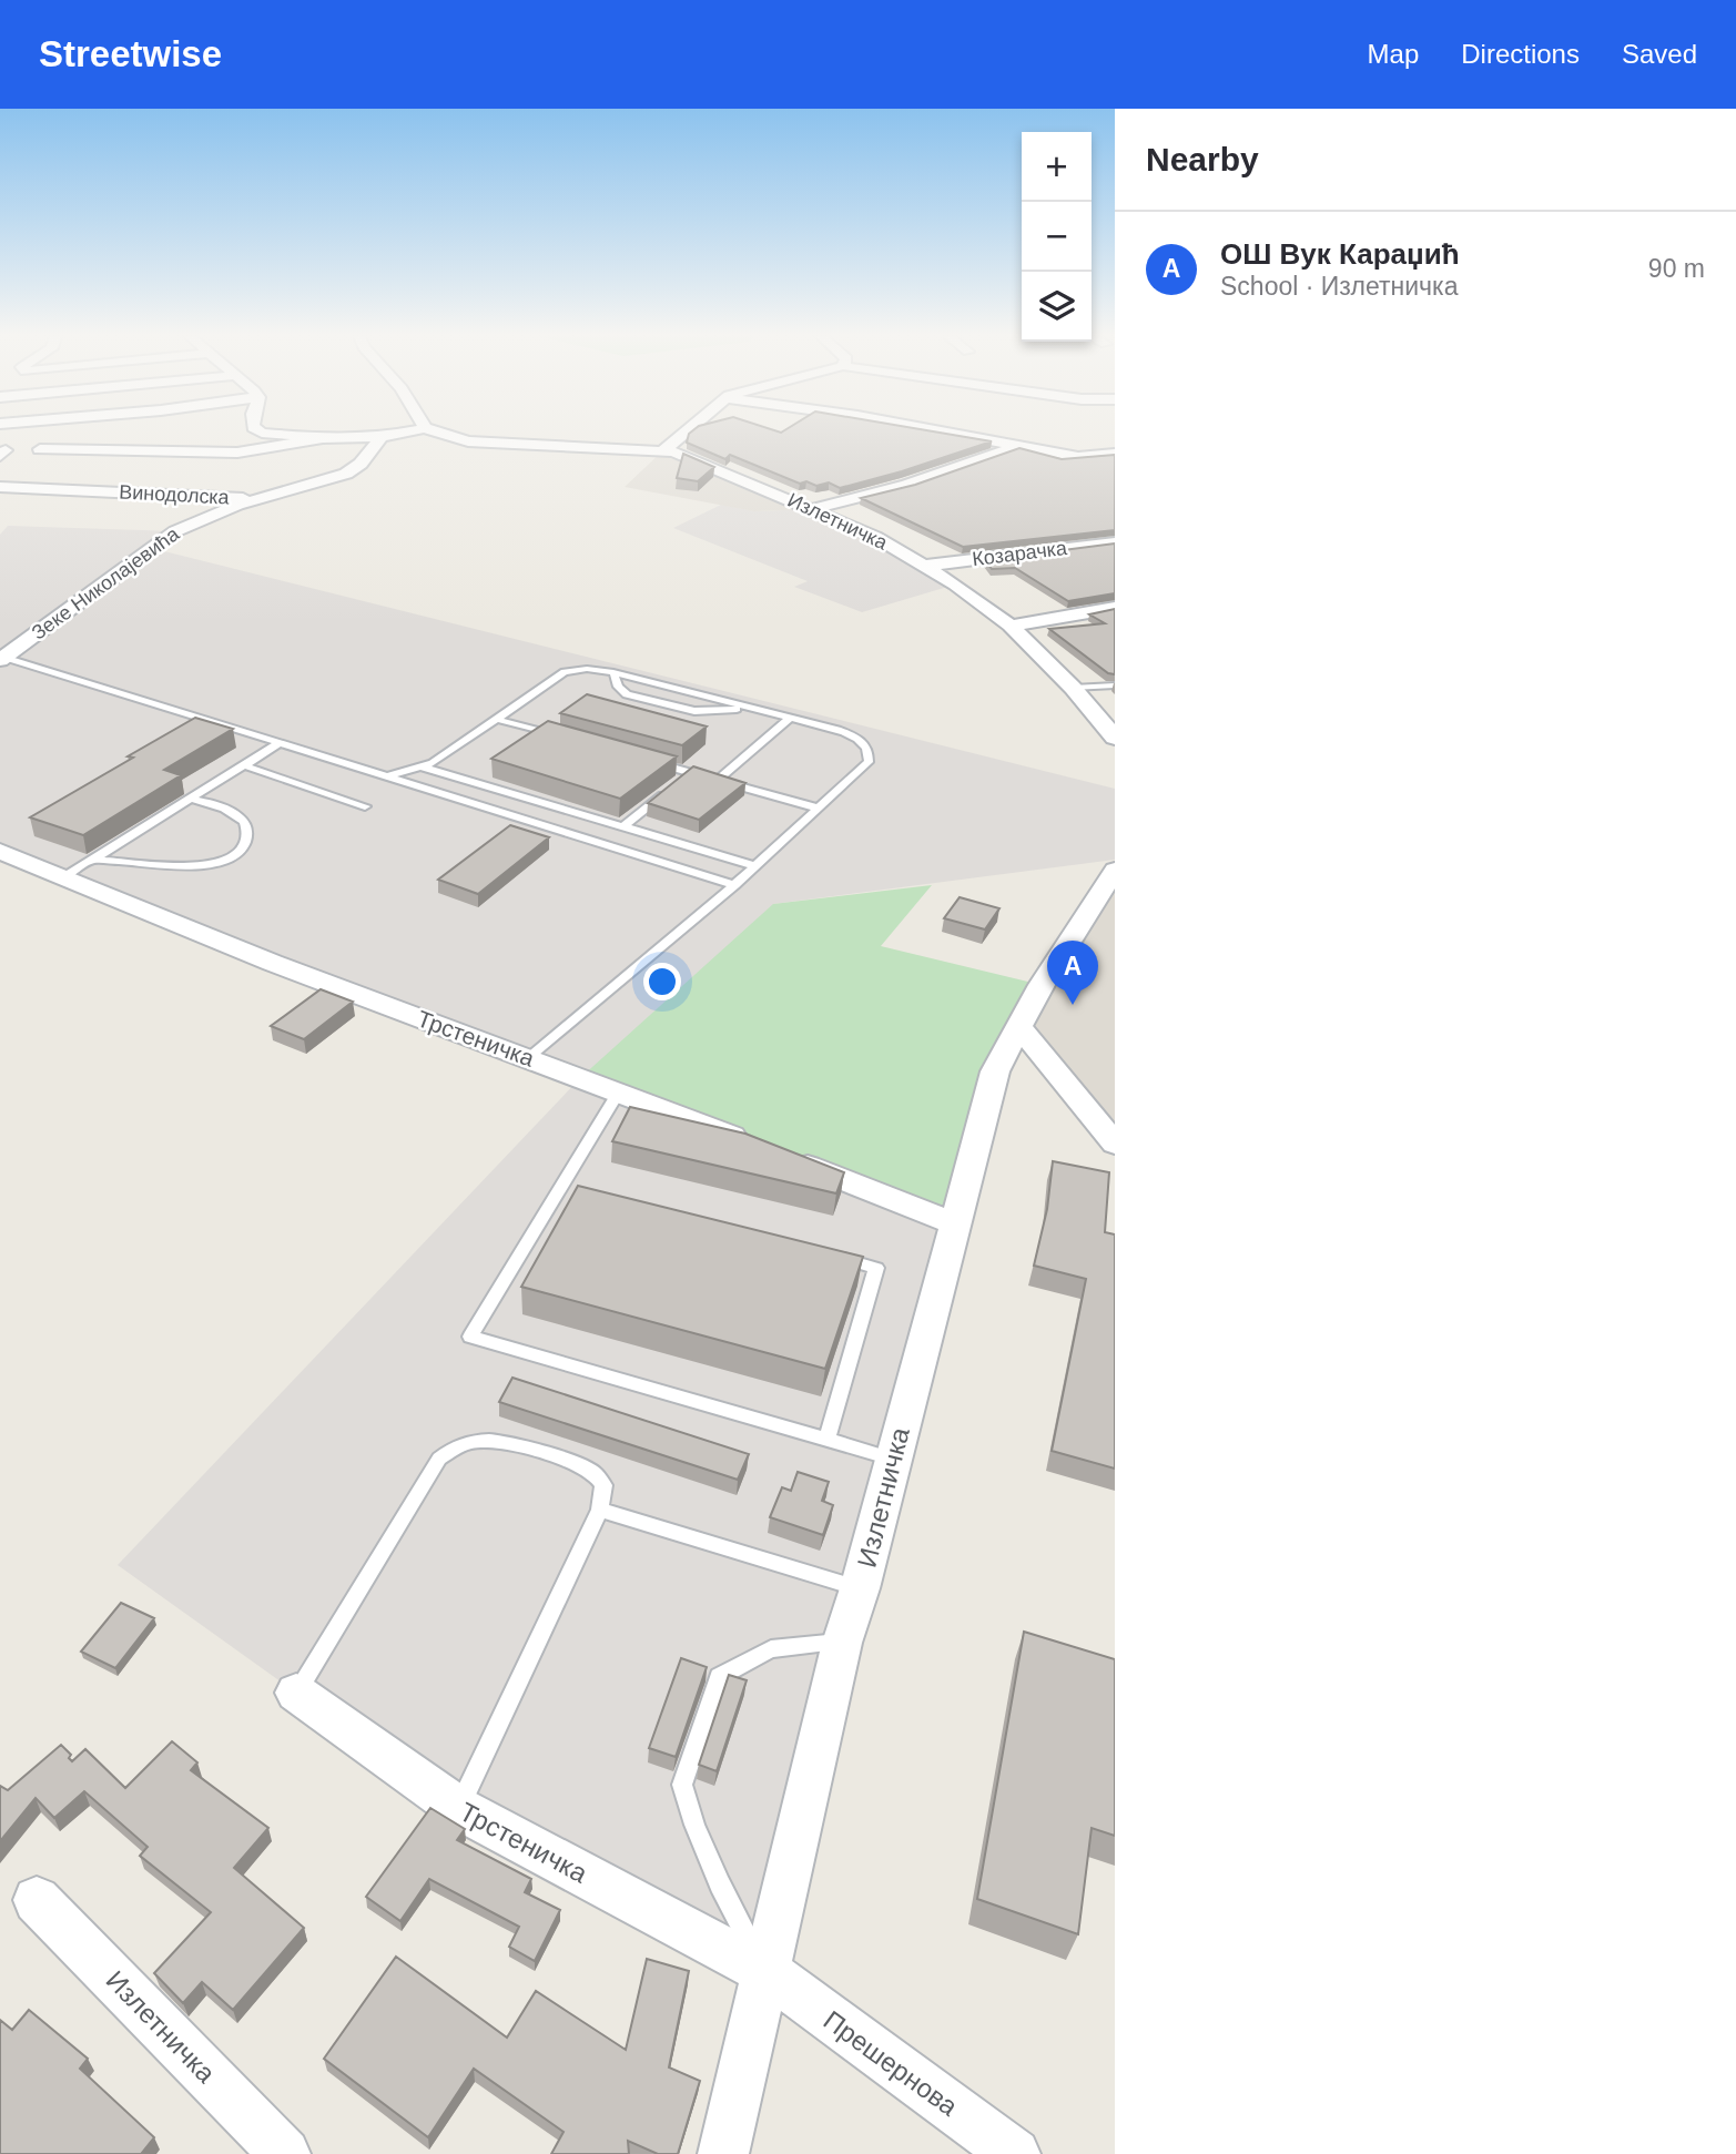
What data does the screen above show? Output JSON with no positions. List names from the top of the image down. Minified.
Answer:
{"streets":{"street":["Винодолска","Излетничка","Козарачка","Зеке Николајевића","Трстеничка","Прешернова"]},"crossings":[["Винодолска","Зеке Николајевића"],["Излетничка","Козарачка"],["Излетничка","Трстеничка"],["Излетничка","Прешернова"],["Трстеничка","Прешернова"]],"page":{"header":"Streetwise","nav":["Map","Directions","Saved"],"heading":"Nearby","map_buttons":["+","−"],"list":[{"mark":"A","name":"ОШ Вук Караџић","note":"School · Излетничка","value":"90 m"}],"pins":"A"}}
